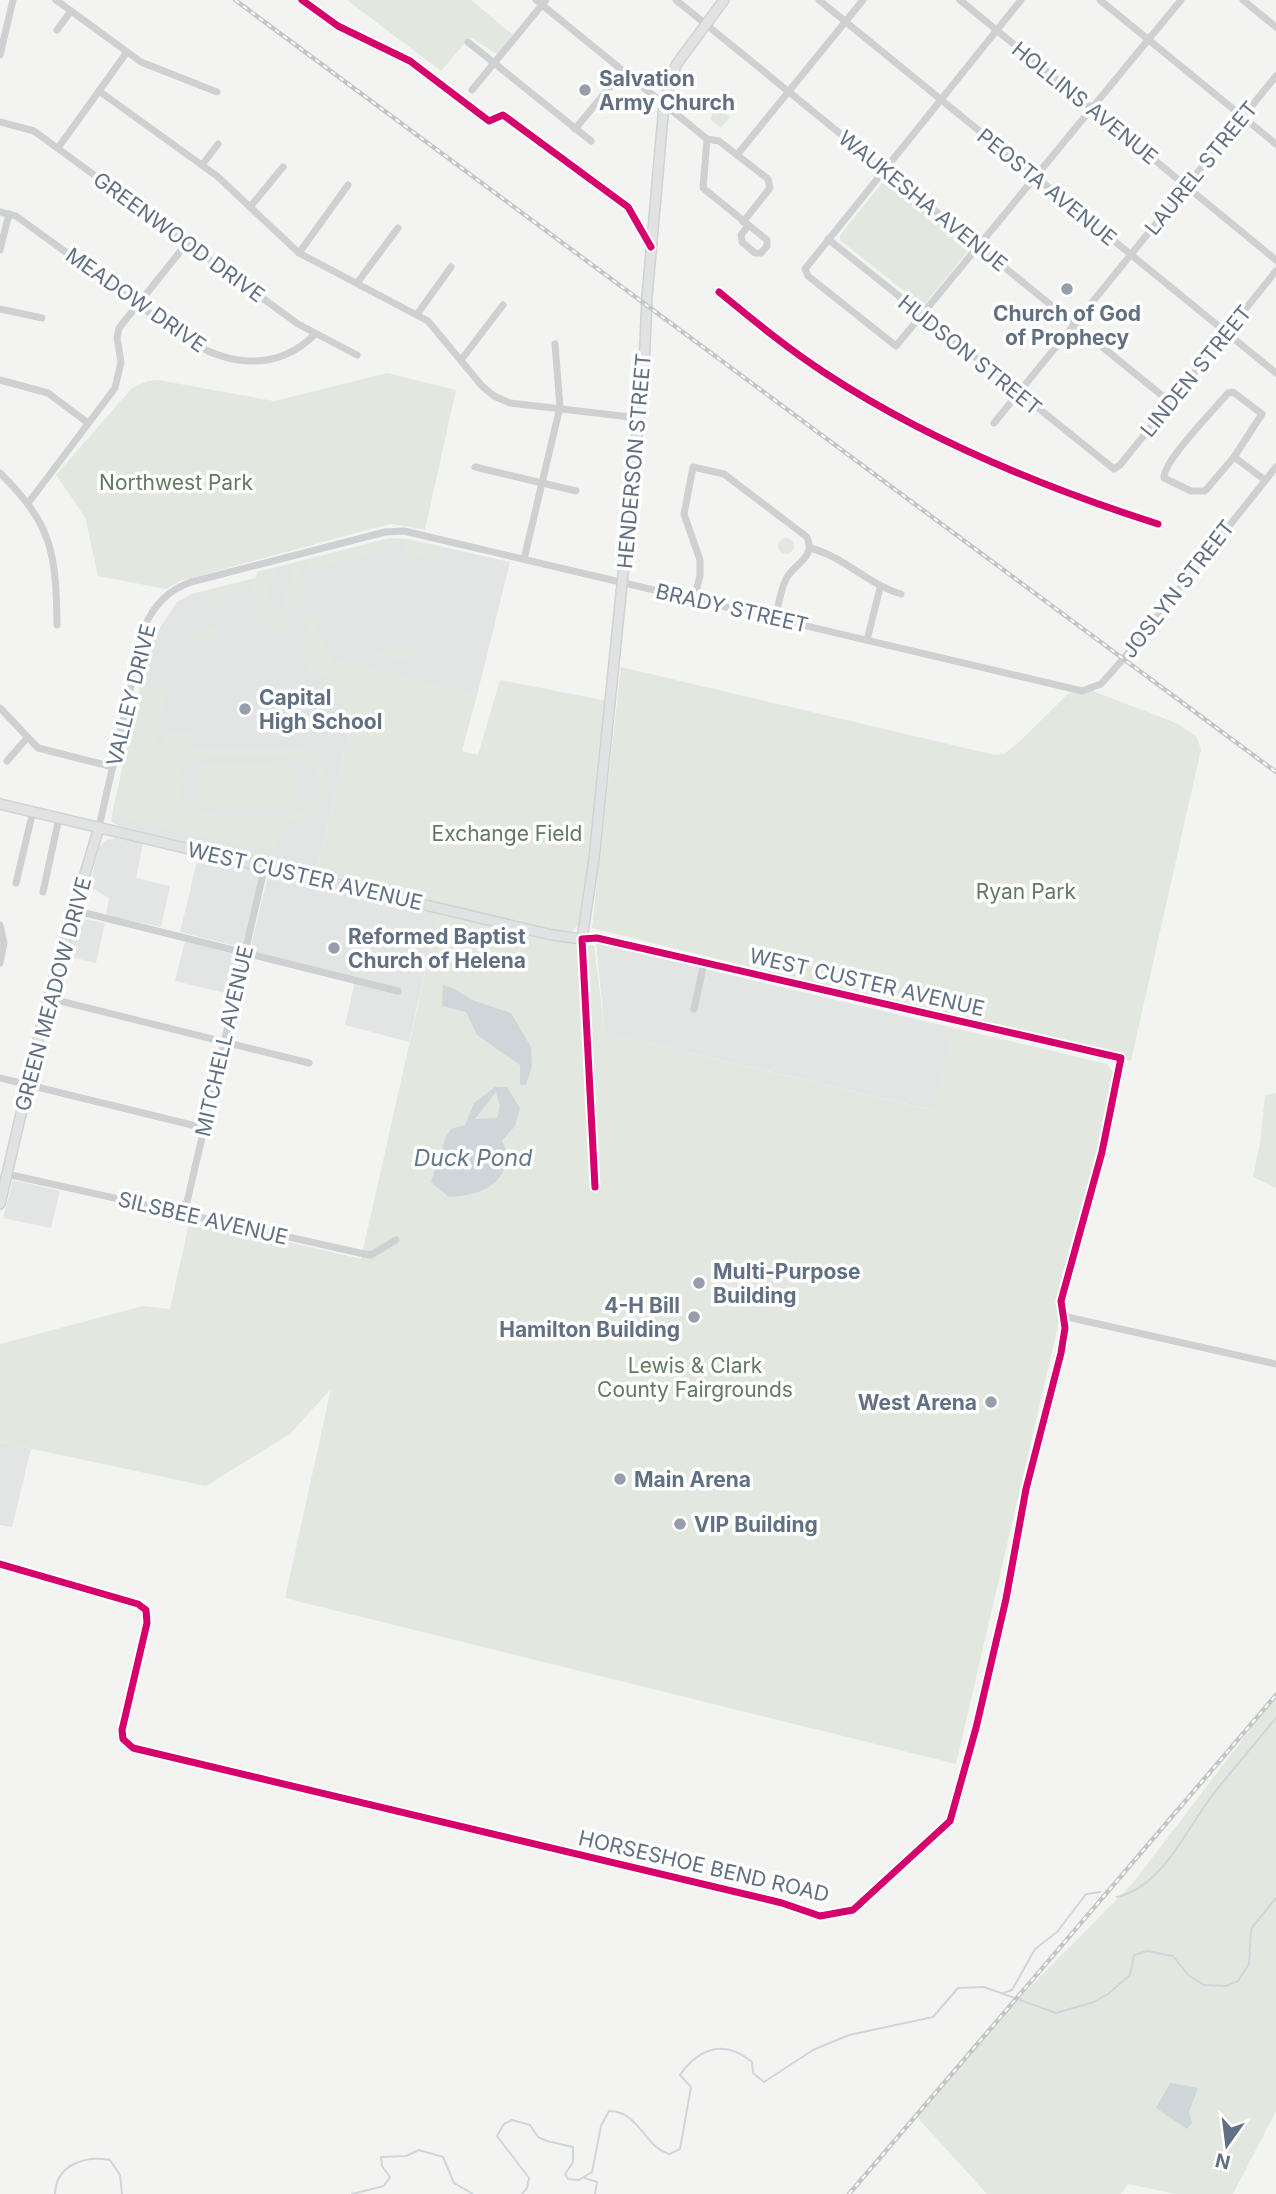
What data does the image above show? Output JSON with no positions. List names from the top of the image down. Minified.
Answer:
{"streets":{"main road":["HENDERSON STREET","WEST CUSTER AVENUE","GREEN MEADOW DRIVE"],"street":["HOLLINS AVENUE","LAUREL STREET","PEOSTA AVENUE","WAUKESHA AVENUE","GREENWOOD DRIVE","MEADOW DRIVE","HUDSON STREET","LINDEN STREET","JOSLYN STREET","BRADY STREET","VALLEY DRIVE","MITCHELL AVENUE","SILSBEE AVENUE","HORSESHOE BEND ROAD"]},"crossings":[["HOLLINS AVENUE","LAUREL STREET"],["LAUREL STREET","PEOSTA AVENUE"],["LAUREL STREET","WAUKESHA AVENUE"],["LAUREL STREET","HUDSON STREET"],["PEOSTA AVENUE","LINDEN STREET"],["WAUKESHA AVENUE","LINDEN STREET"],["WAUKESHA AVENUE","HENDERSON STREET"],["GREENWOOD DRIVE","MEADOW DRIVE"],["HUDSON STREET","LINDEN STREET"],["HENDERSON STREET","BRADY STREET"],["HENDERSON STREET","WEST CUSTER AVENUE"],["JOSLYN STREET","BRADY STREET"],["BRADY STREET","VALLEY DRIVE"],["VALLEY DRIVE","WEST CUSTER AVENUE"],["VALLEY DRIVE","GREEN MEADOW DRIVE"],["WEST CUSTER AVENUE","GREEN MEADOW DRIVE"],["WEST CUSTER AVENUE","MITCHELL AVENUE"],["WEST CUSTER AVENUE","HORSESHOE BEND ROAD"],["GREEN MEADOW DRIVE","SILSBEE AVENUE"],["MITCHELL AVENUE","SILSBEE AVENUE"]],"water":["Duck Pond"],"parks":["Northwest Park","Exchange Field","Ryan Park","Lewis & Clark County Fairgrounds"],"places":["Salvation Army Church","Church of God of Prophecy","Capital High School","Reformed Baptist Church of Helena","Multi-Purpose Building","4-H Bill Hamilton Building","West Arena","Main Arena","VIP Building"],"north":"bottom"}
